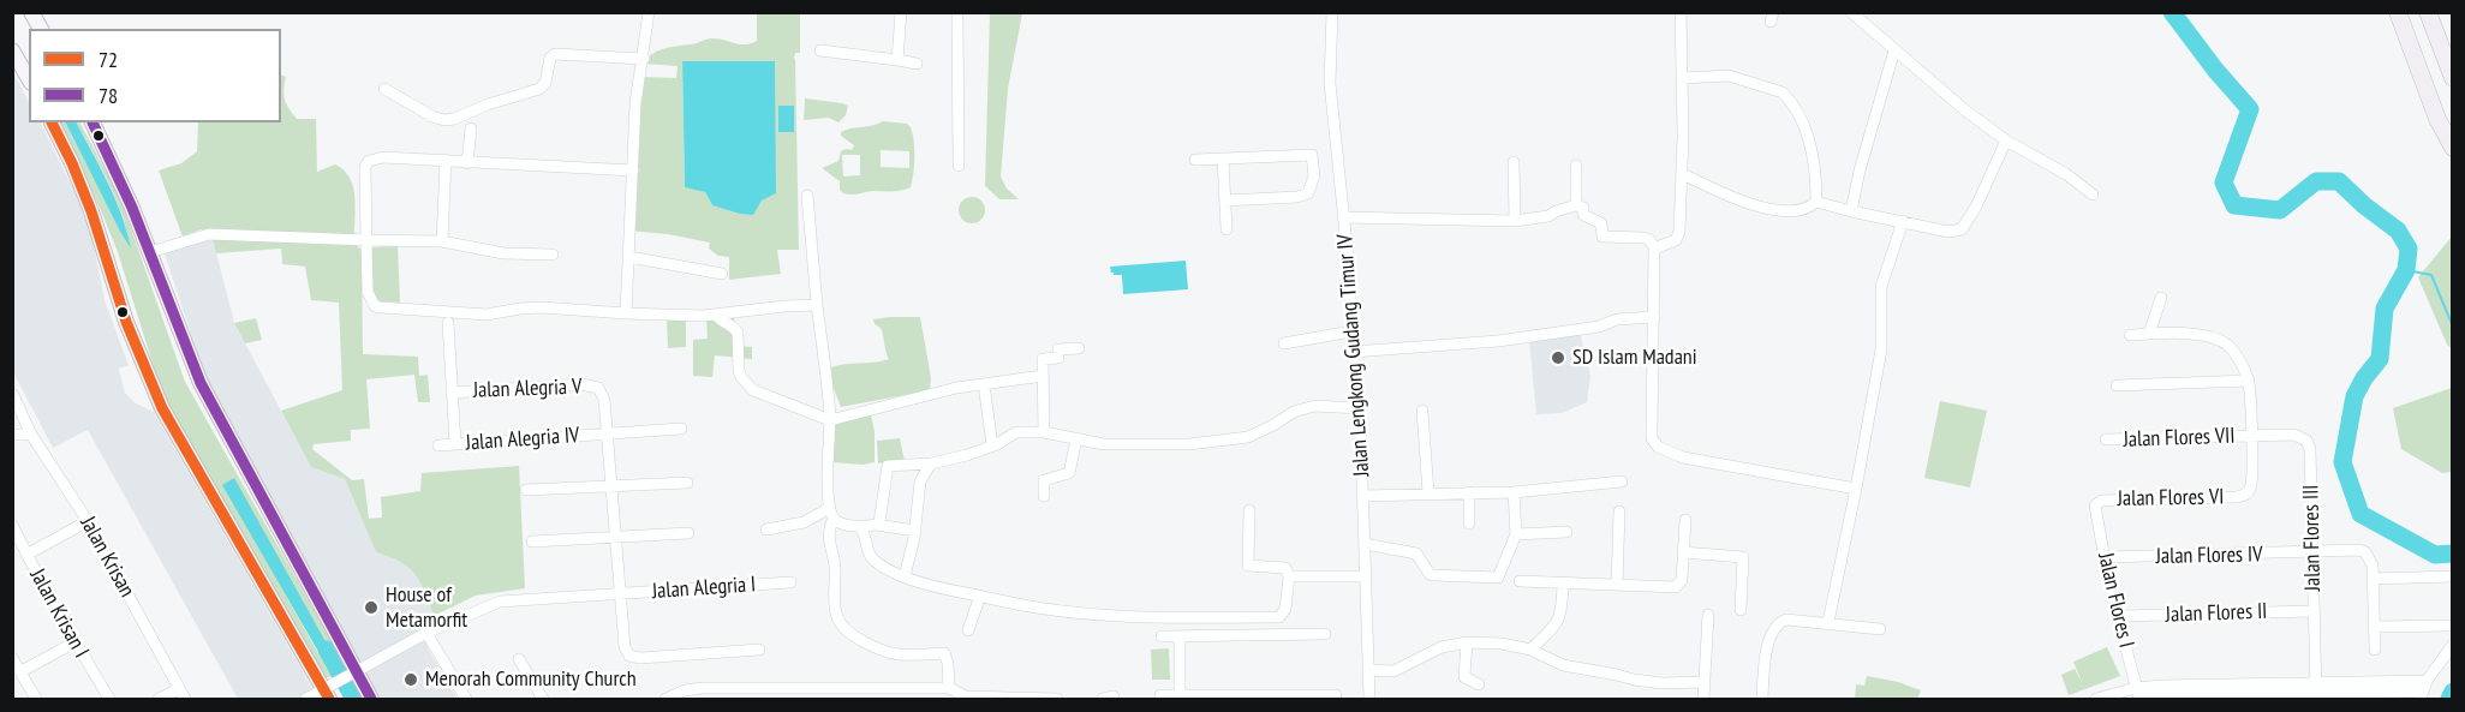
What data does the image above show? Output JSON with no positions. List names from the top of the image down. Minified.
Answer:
{"streets":{"street":["Jalan Lengkong Gudang Timur IV","Jalan Alegria V","Jalan Flores VII","Jalan Alegria IV","Jalan Flores VI","Jalan Flores III","Jalan Flores IV","Jalan Krisan","Jalan Alegria I","Jalan Flores I","Jalan Krisan I","Jalan Flores II"]},"crossings":[["Jalan Alegria V","Jalan Alegria IV"],["Jalan Alegria V","Jalan Alegria I"],["Jalan Flores VII","Jalan Flores VI"],["Jalan Flores VII","Jalan Flores III"],["Jalan Flores VI","Jalan Flores III"],["Jalan Flores VI","Jalan Flores I"],["Jalan Flores III","Jalan Flores IV"],["Jalan Flores III","Jalan Flores II"],["Jalan Flores IV","Jalan Flores I"],["Jalan Flores I","Jalan Flores II"]],"places":["SD Islam Madani","House of Metamorfit","Menorah Community Church"],"lines":["transit line 72","transit line 78"],"legend":["72","78"]}
